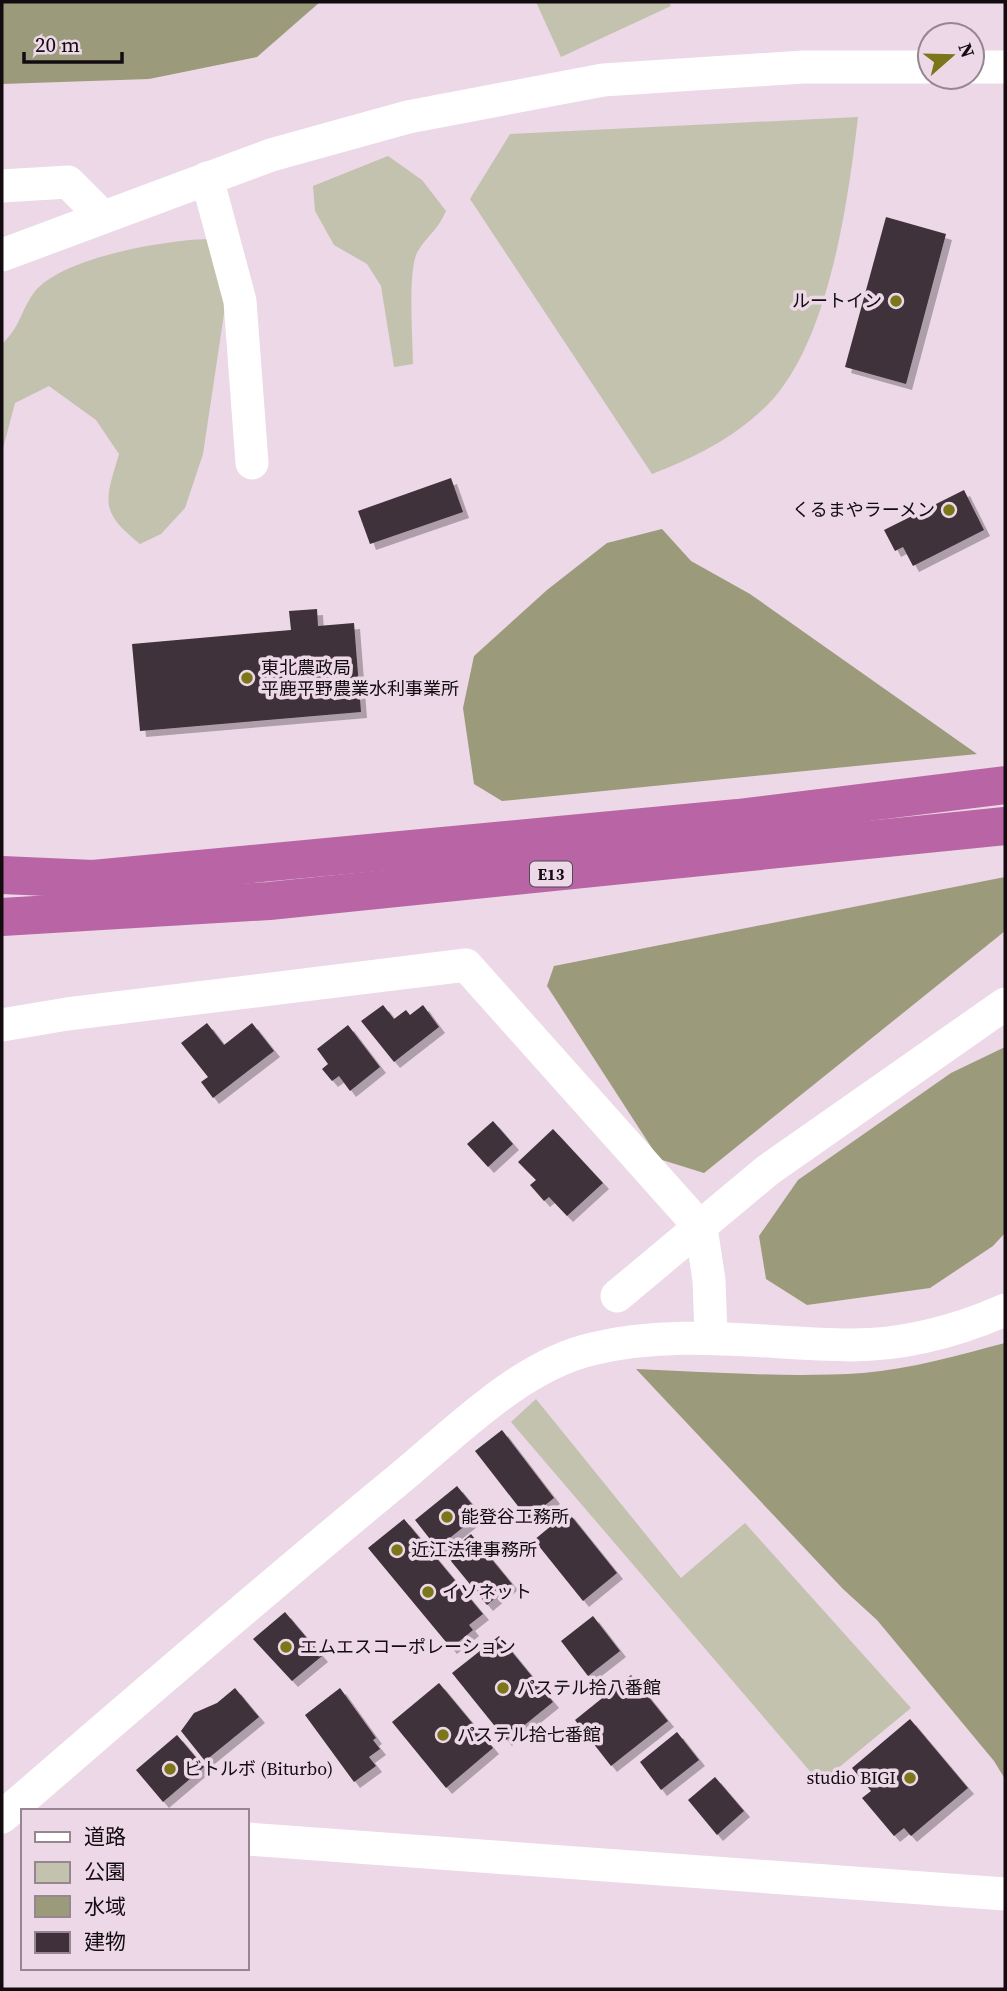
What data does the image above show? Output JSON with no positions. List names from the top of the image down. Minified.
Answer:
{"streets":{"highway":["E13"]},"places":["ルートイン","くるまやラーメン","東北農政局 平鹿平野農業水利事業所","能登谷工務所","近江法律事務所","イソネット","エムエスコーポレーション","パステル拾八番館","パステル拾七番館","ビトルボ (Biturbo)","studio BIGI"],"legend":["道路","公園","水域","建物"],"scale_bar":"20 m","north":"right"}
